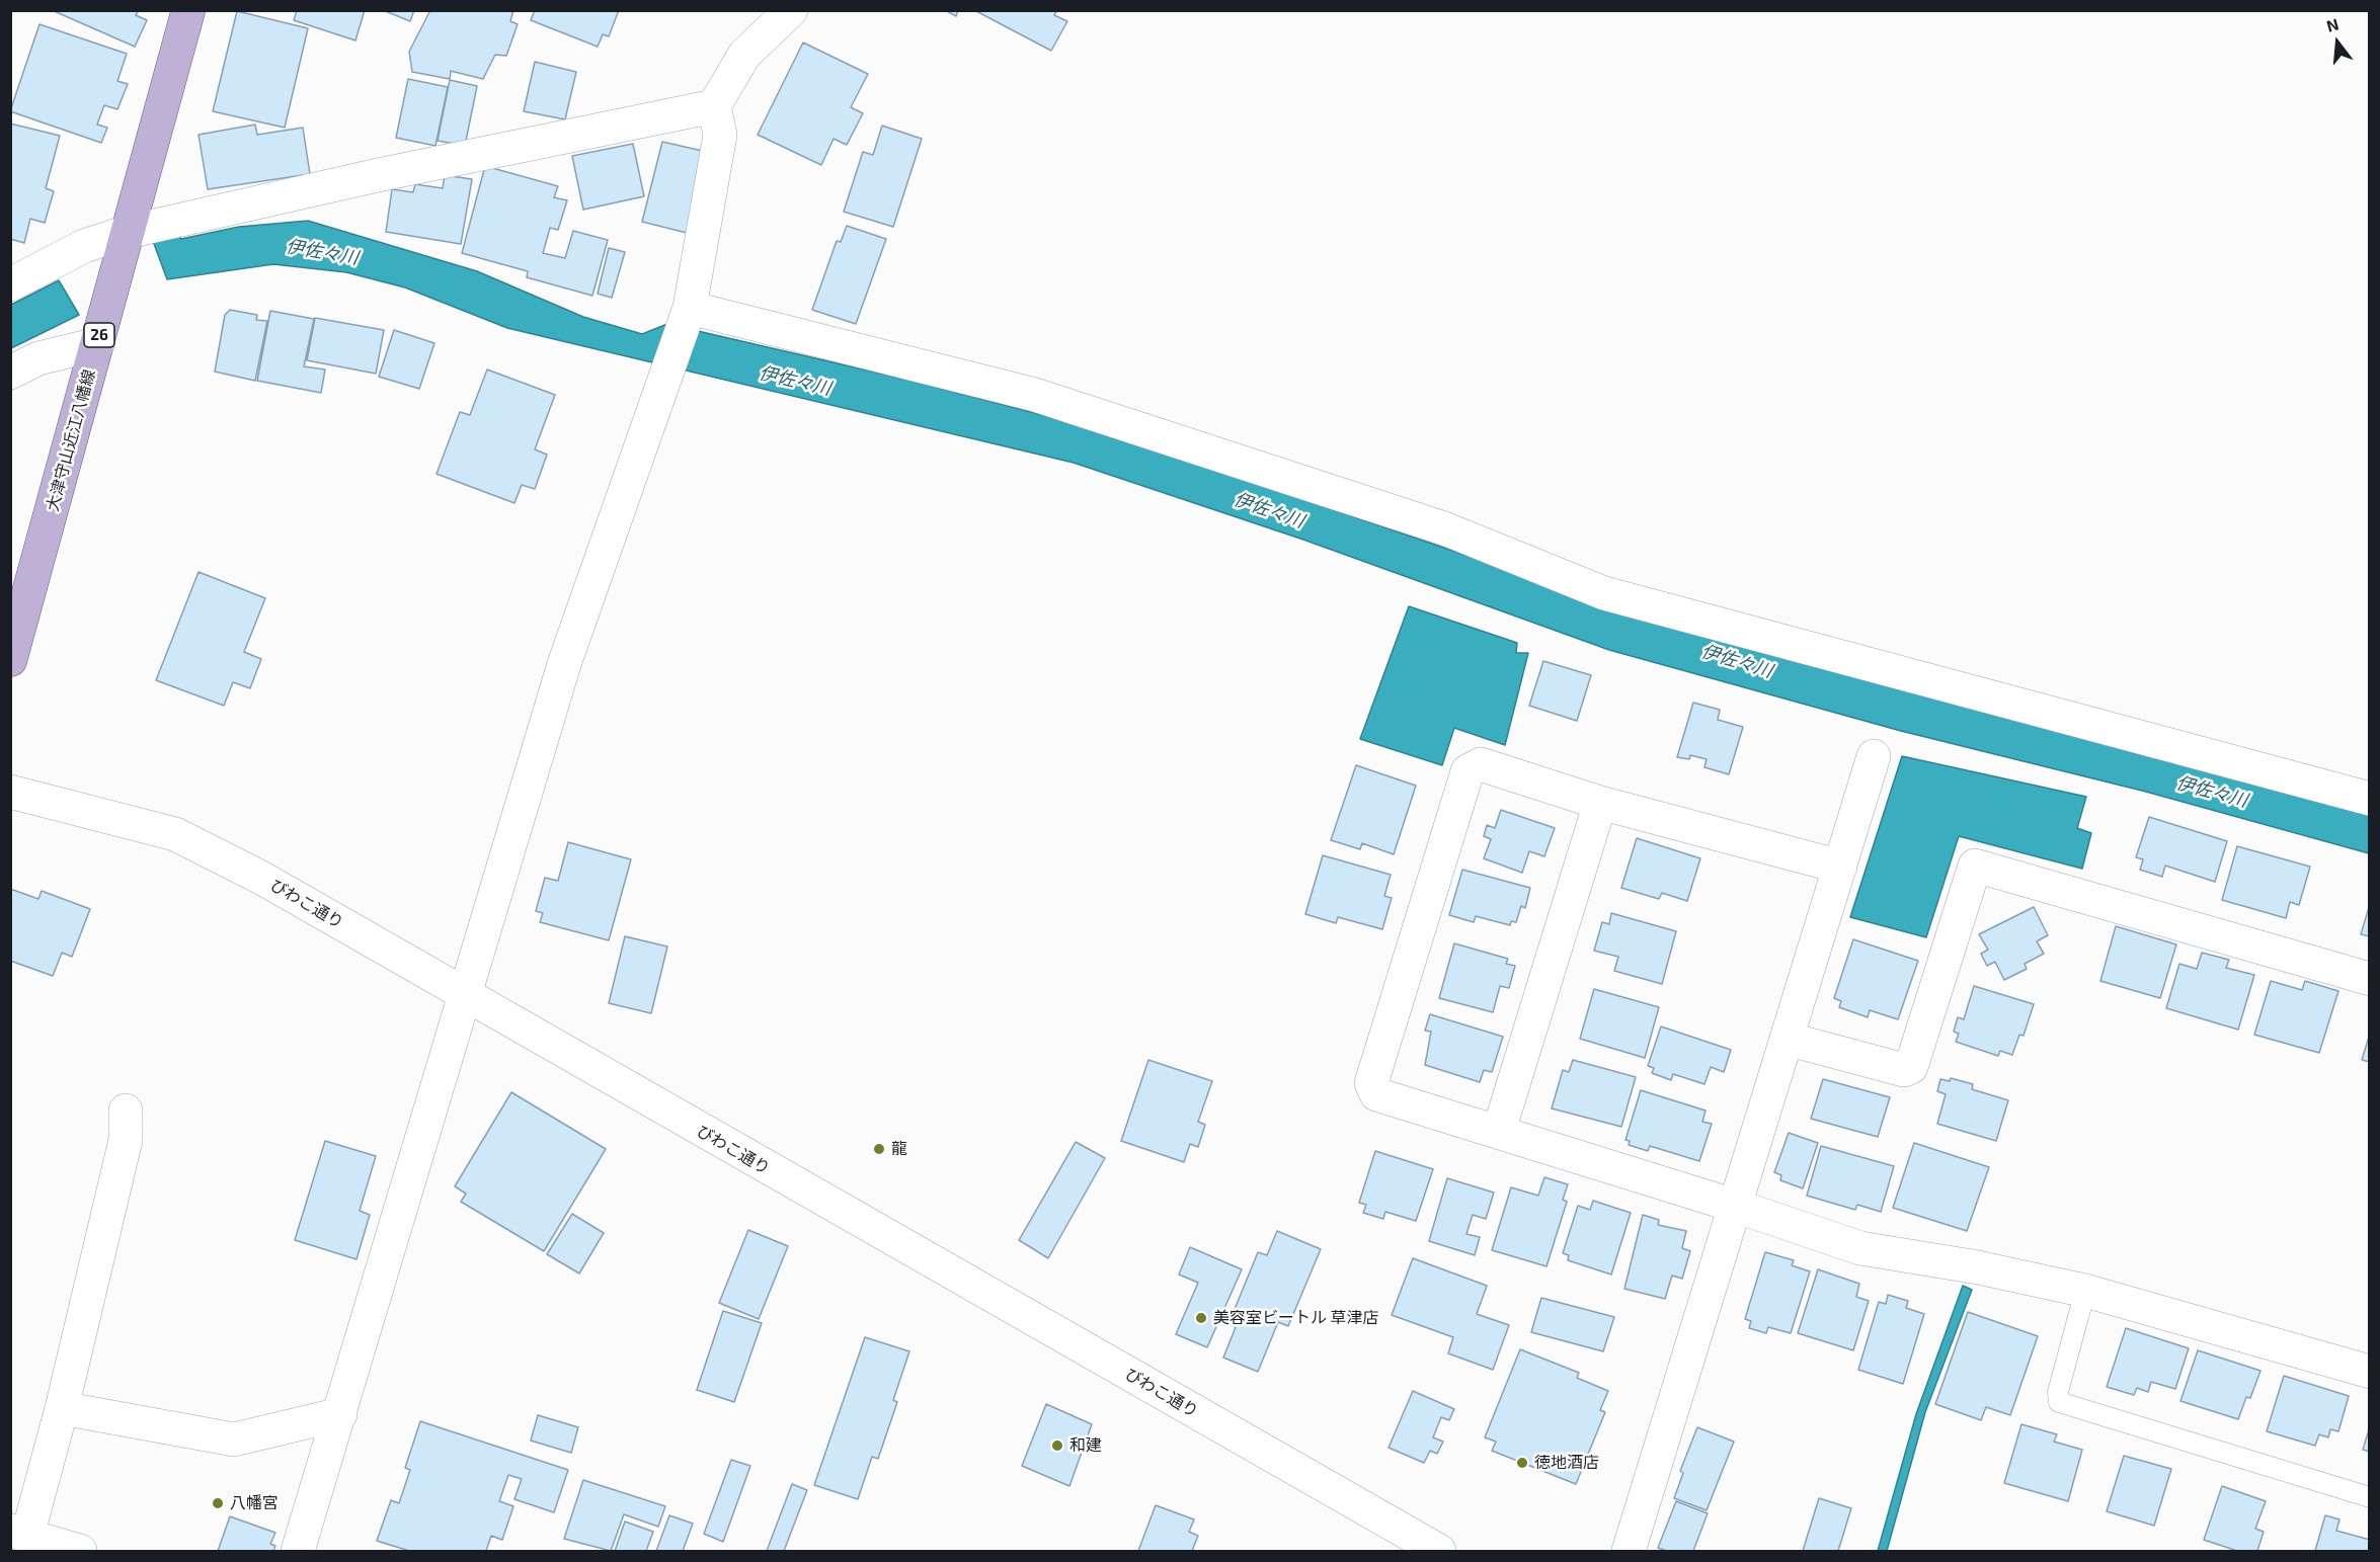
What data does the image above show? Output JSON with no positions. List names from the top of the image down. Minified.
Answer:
{"streets":{"main road":["26","大津守山近江八幡線"],"street":["びわこ通り"]},"water":["伊佐々川"],"places":["龍","美容室ビートル 草津店","和建","徳地酒店","八幡宮"],"north":"top"}
